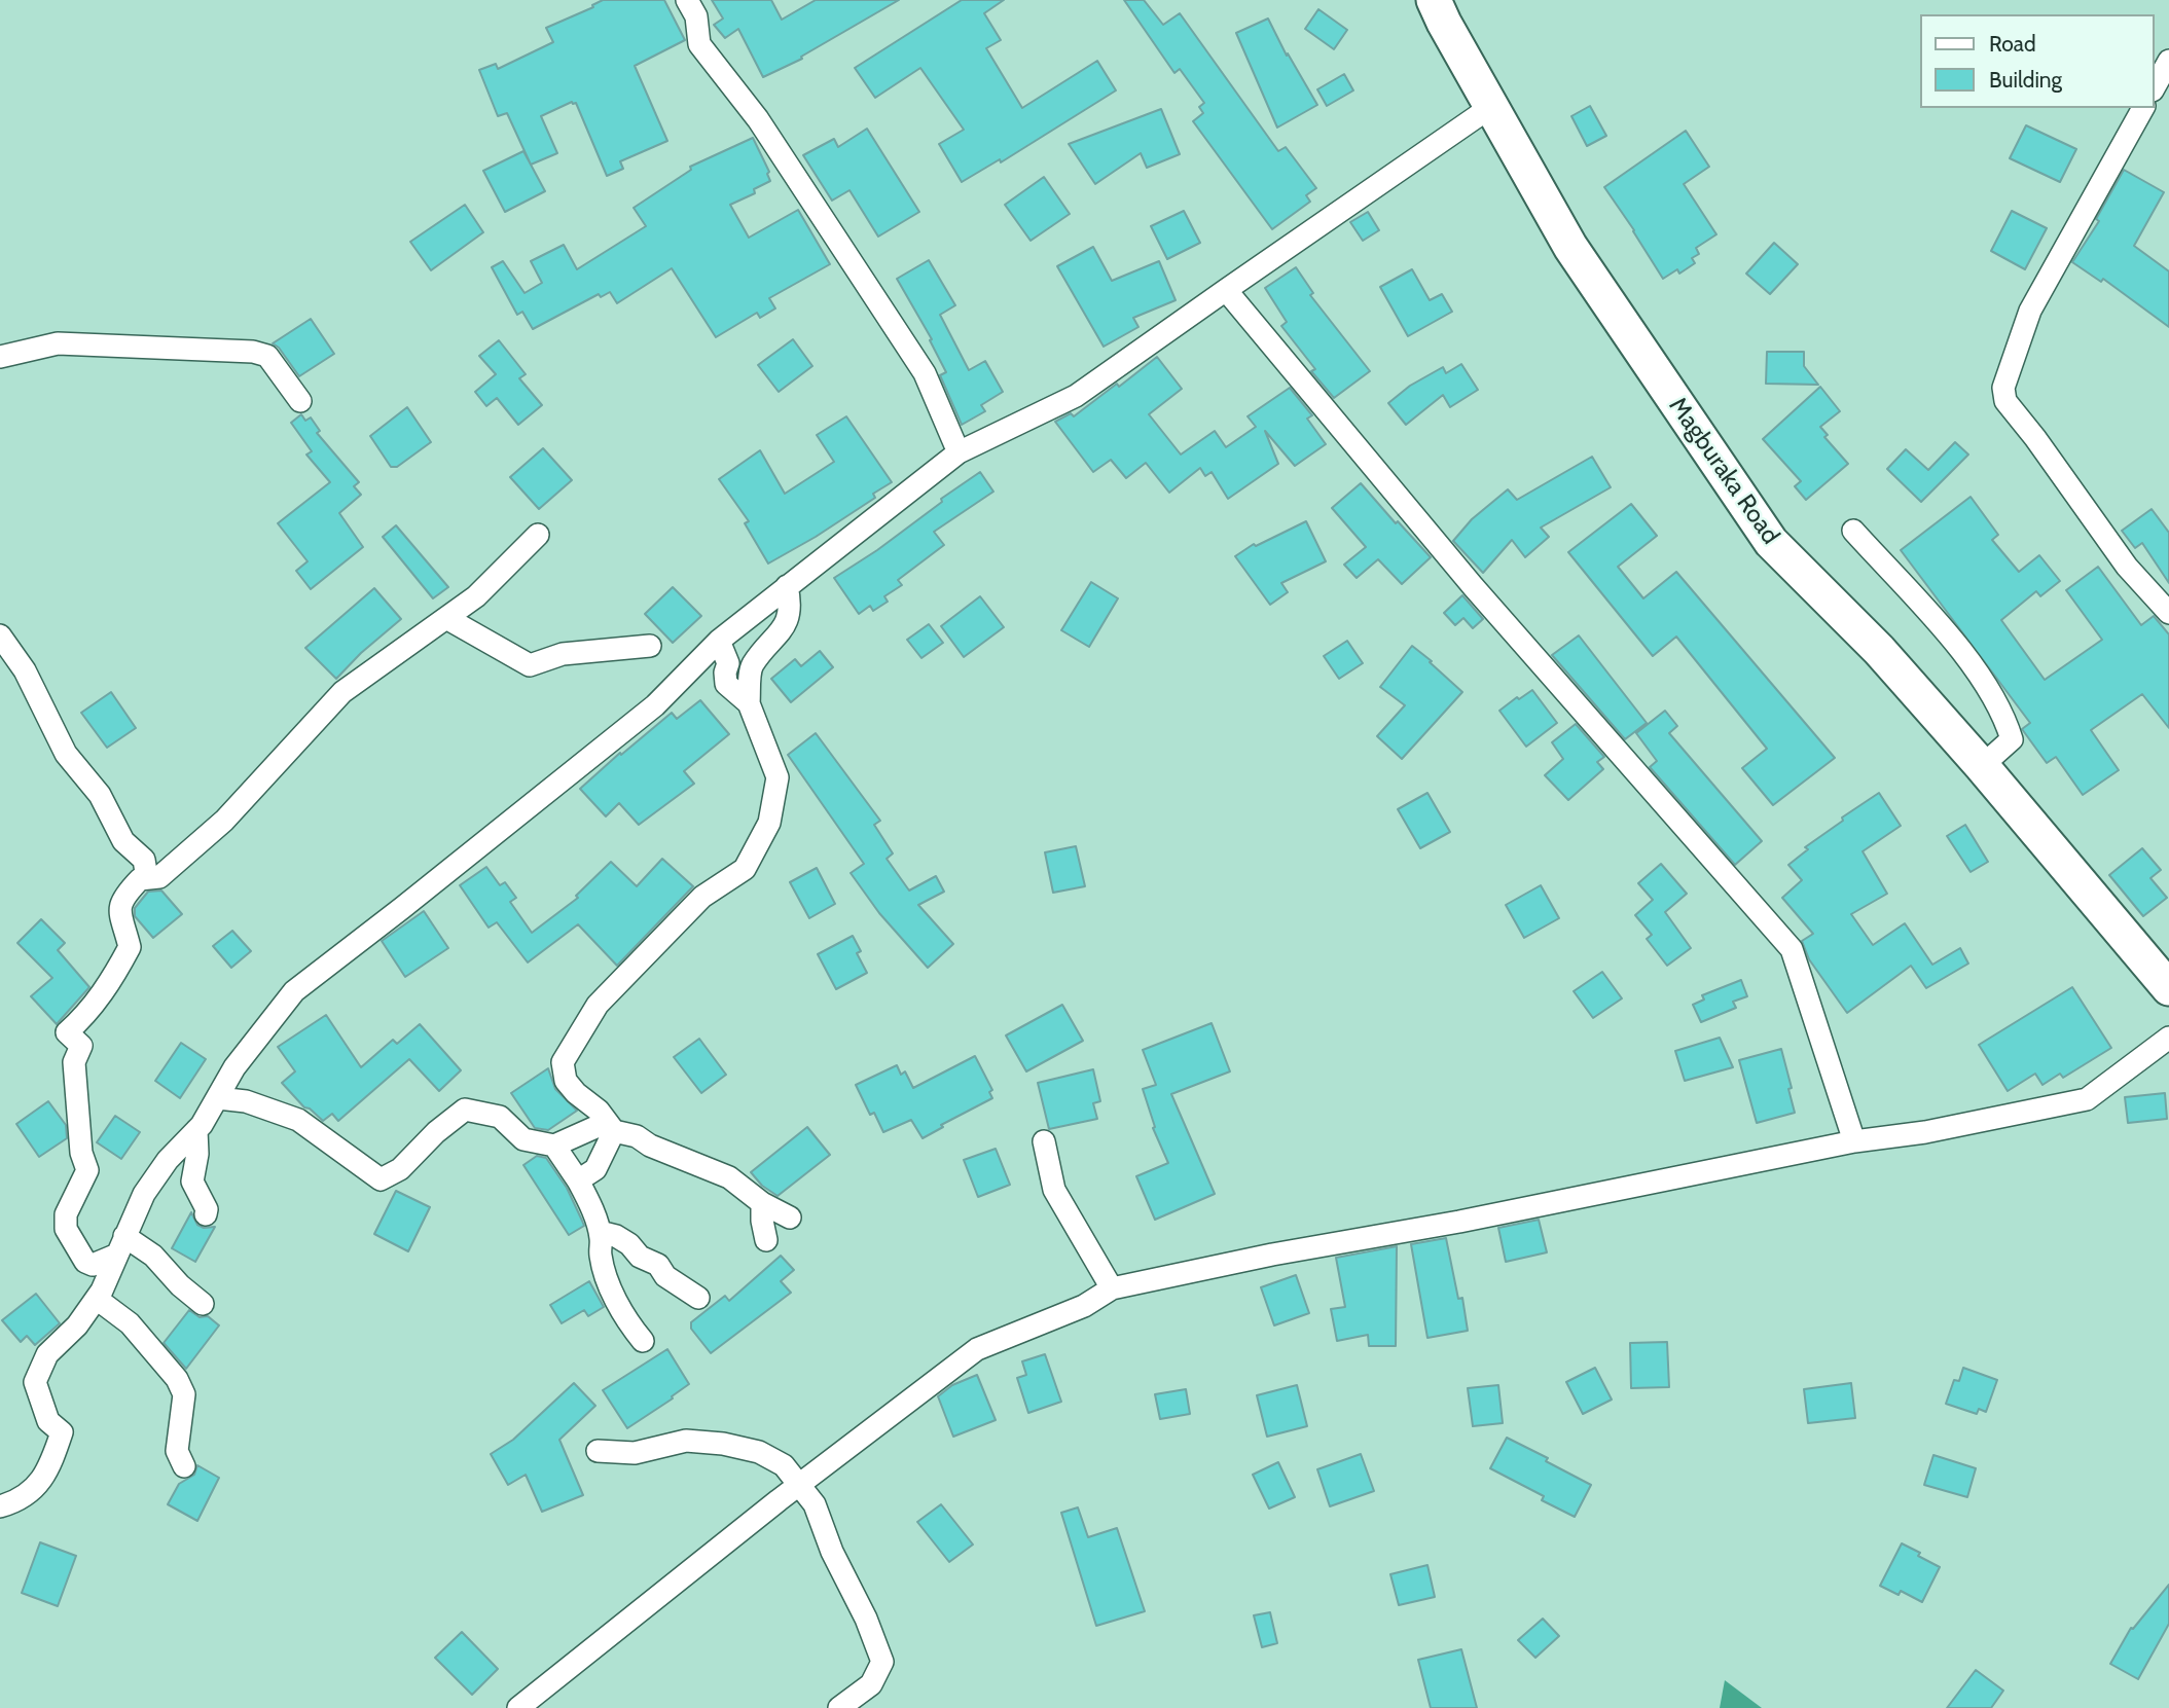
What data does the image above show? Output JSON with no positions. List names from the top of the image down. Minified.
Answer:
{"streets":{"main road":["Magburaka Road"]},"legend":["Road","Building"]}
